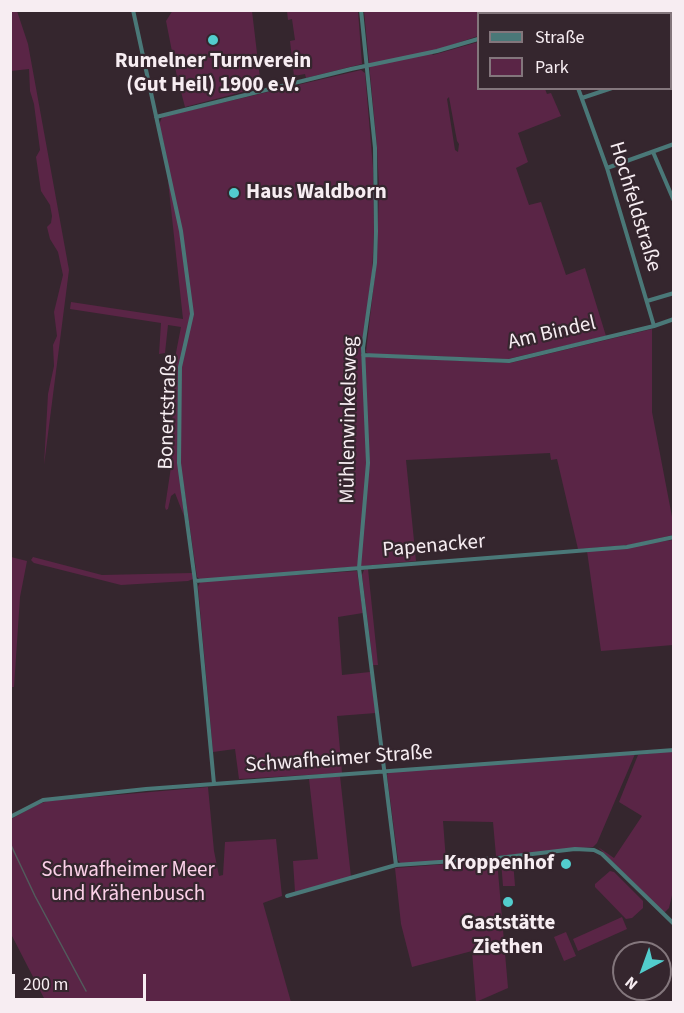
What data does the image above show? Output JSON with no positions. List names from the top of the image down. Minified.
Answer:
{"streets":{"street":["Hochfeldstraße","Am Bindel","Bonertstraße","Mühlenwinkelsweg","Papenacker","Schwafheimer Straße"]},"crossings":[["Hochfeldstraße","Am Bindel"],["Am Bindel","Mühlenwinkelsweg"],["Bonertstraße","Papenacker"],["Bonertstraße","Schwafheimer Straße"],["Mühlenwinkelsweg","Papenacker"],["Mühlenwinkelsweg","Schwafheimer Straße"]],"parks":["Schwafheimer Meer und Krähenbusch"],"places":["Rumelner Turnverein (Gut Heil) 1900 e.V.","Haus Waldborn","Kroppenhof","Gaststätte Ziethen"],"legend":["Straße","Park"],"scale_bar":"200 m","north":"bottom left"}
